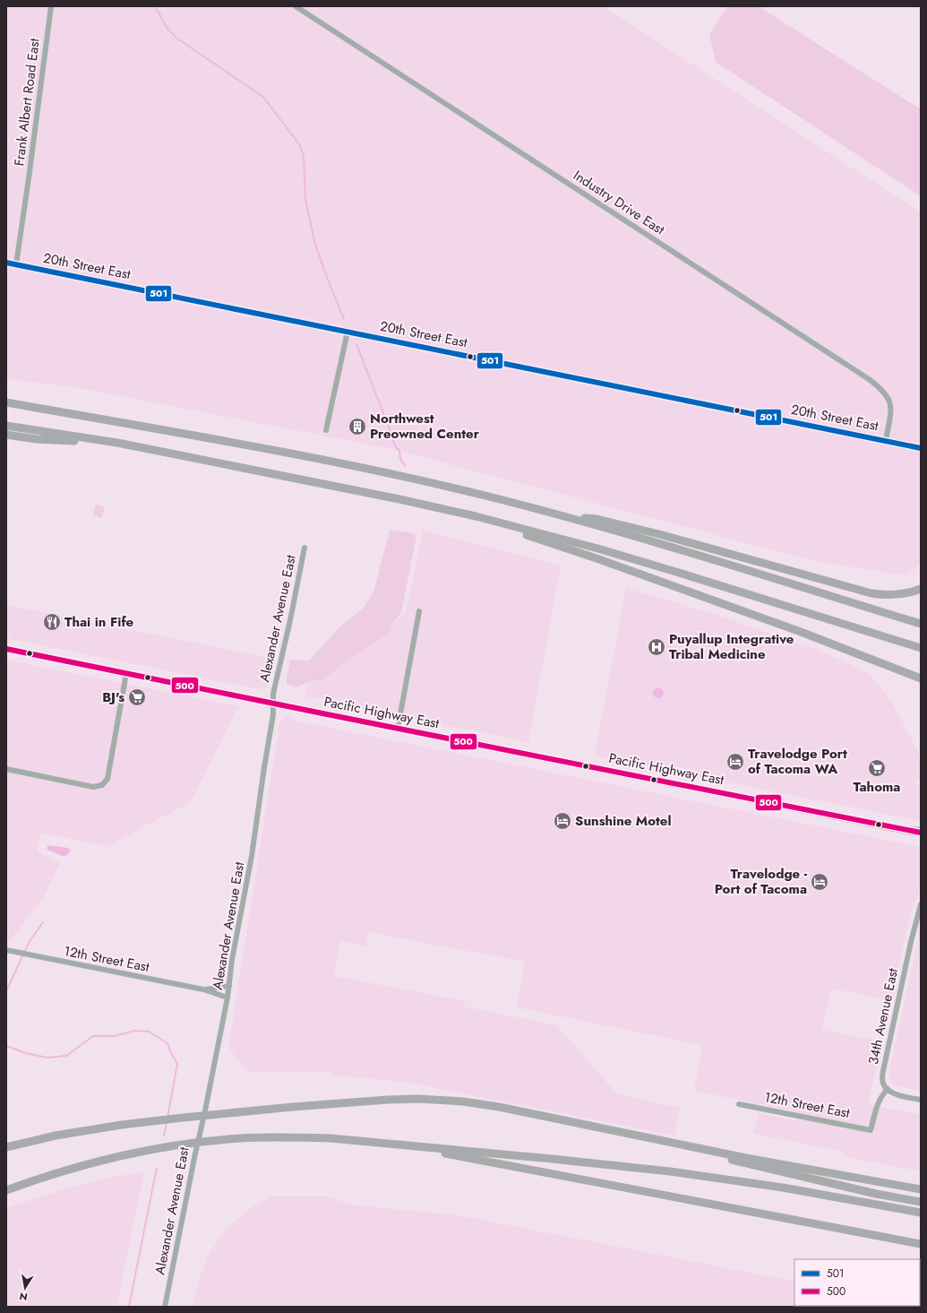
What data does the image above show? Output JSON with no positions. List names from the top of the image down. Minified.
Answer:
{"streets":{"main road":["20th Street East","Pacific Highway East"],"street":["Frank Albert Road East","Industry Drive East","Alexander Avenue East","12th Street East","34th Avenue East"]},"crossings":[["Frank Albert Road East","20th Street East"],["Industry Drive East","20th Street East"],["Alexander Avenue East","Pacific Highway East"],["Alexander Avenue East","12th Street East"],["12th Street East","34th Avenue East"]],"places":{"building":["Northwest Preowned Center"],"restaurant":["Thai in Fife"],"hospital":["Puyallup Integrative Tribal Medicine"],"supermarket":["BJ's","Tahoma"],"hotel":["Travelodge Port of Tacoma WA","Sunshine Motel","Travelodge - Port of Tacoma"]},"lines":["transit line 501","transit line 500"],"legend":["501","500"],"north":"bottom"}
